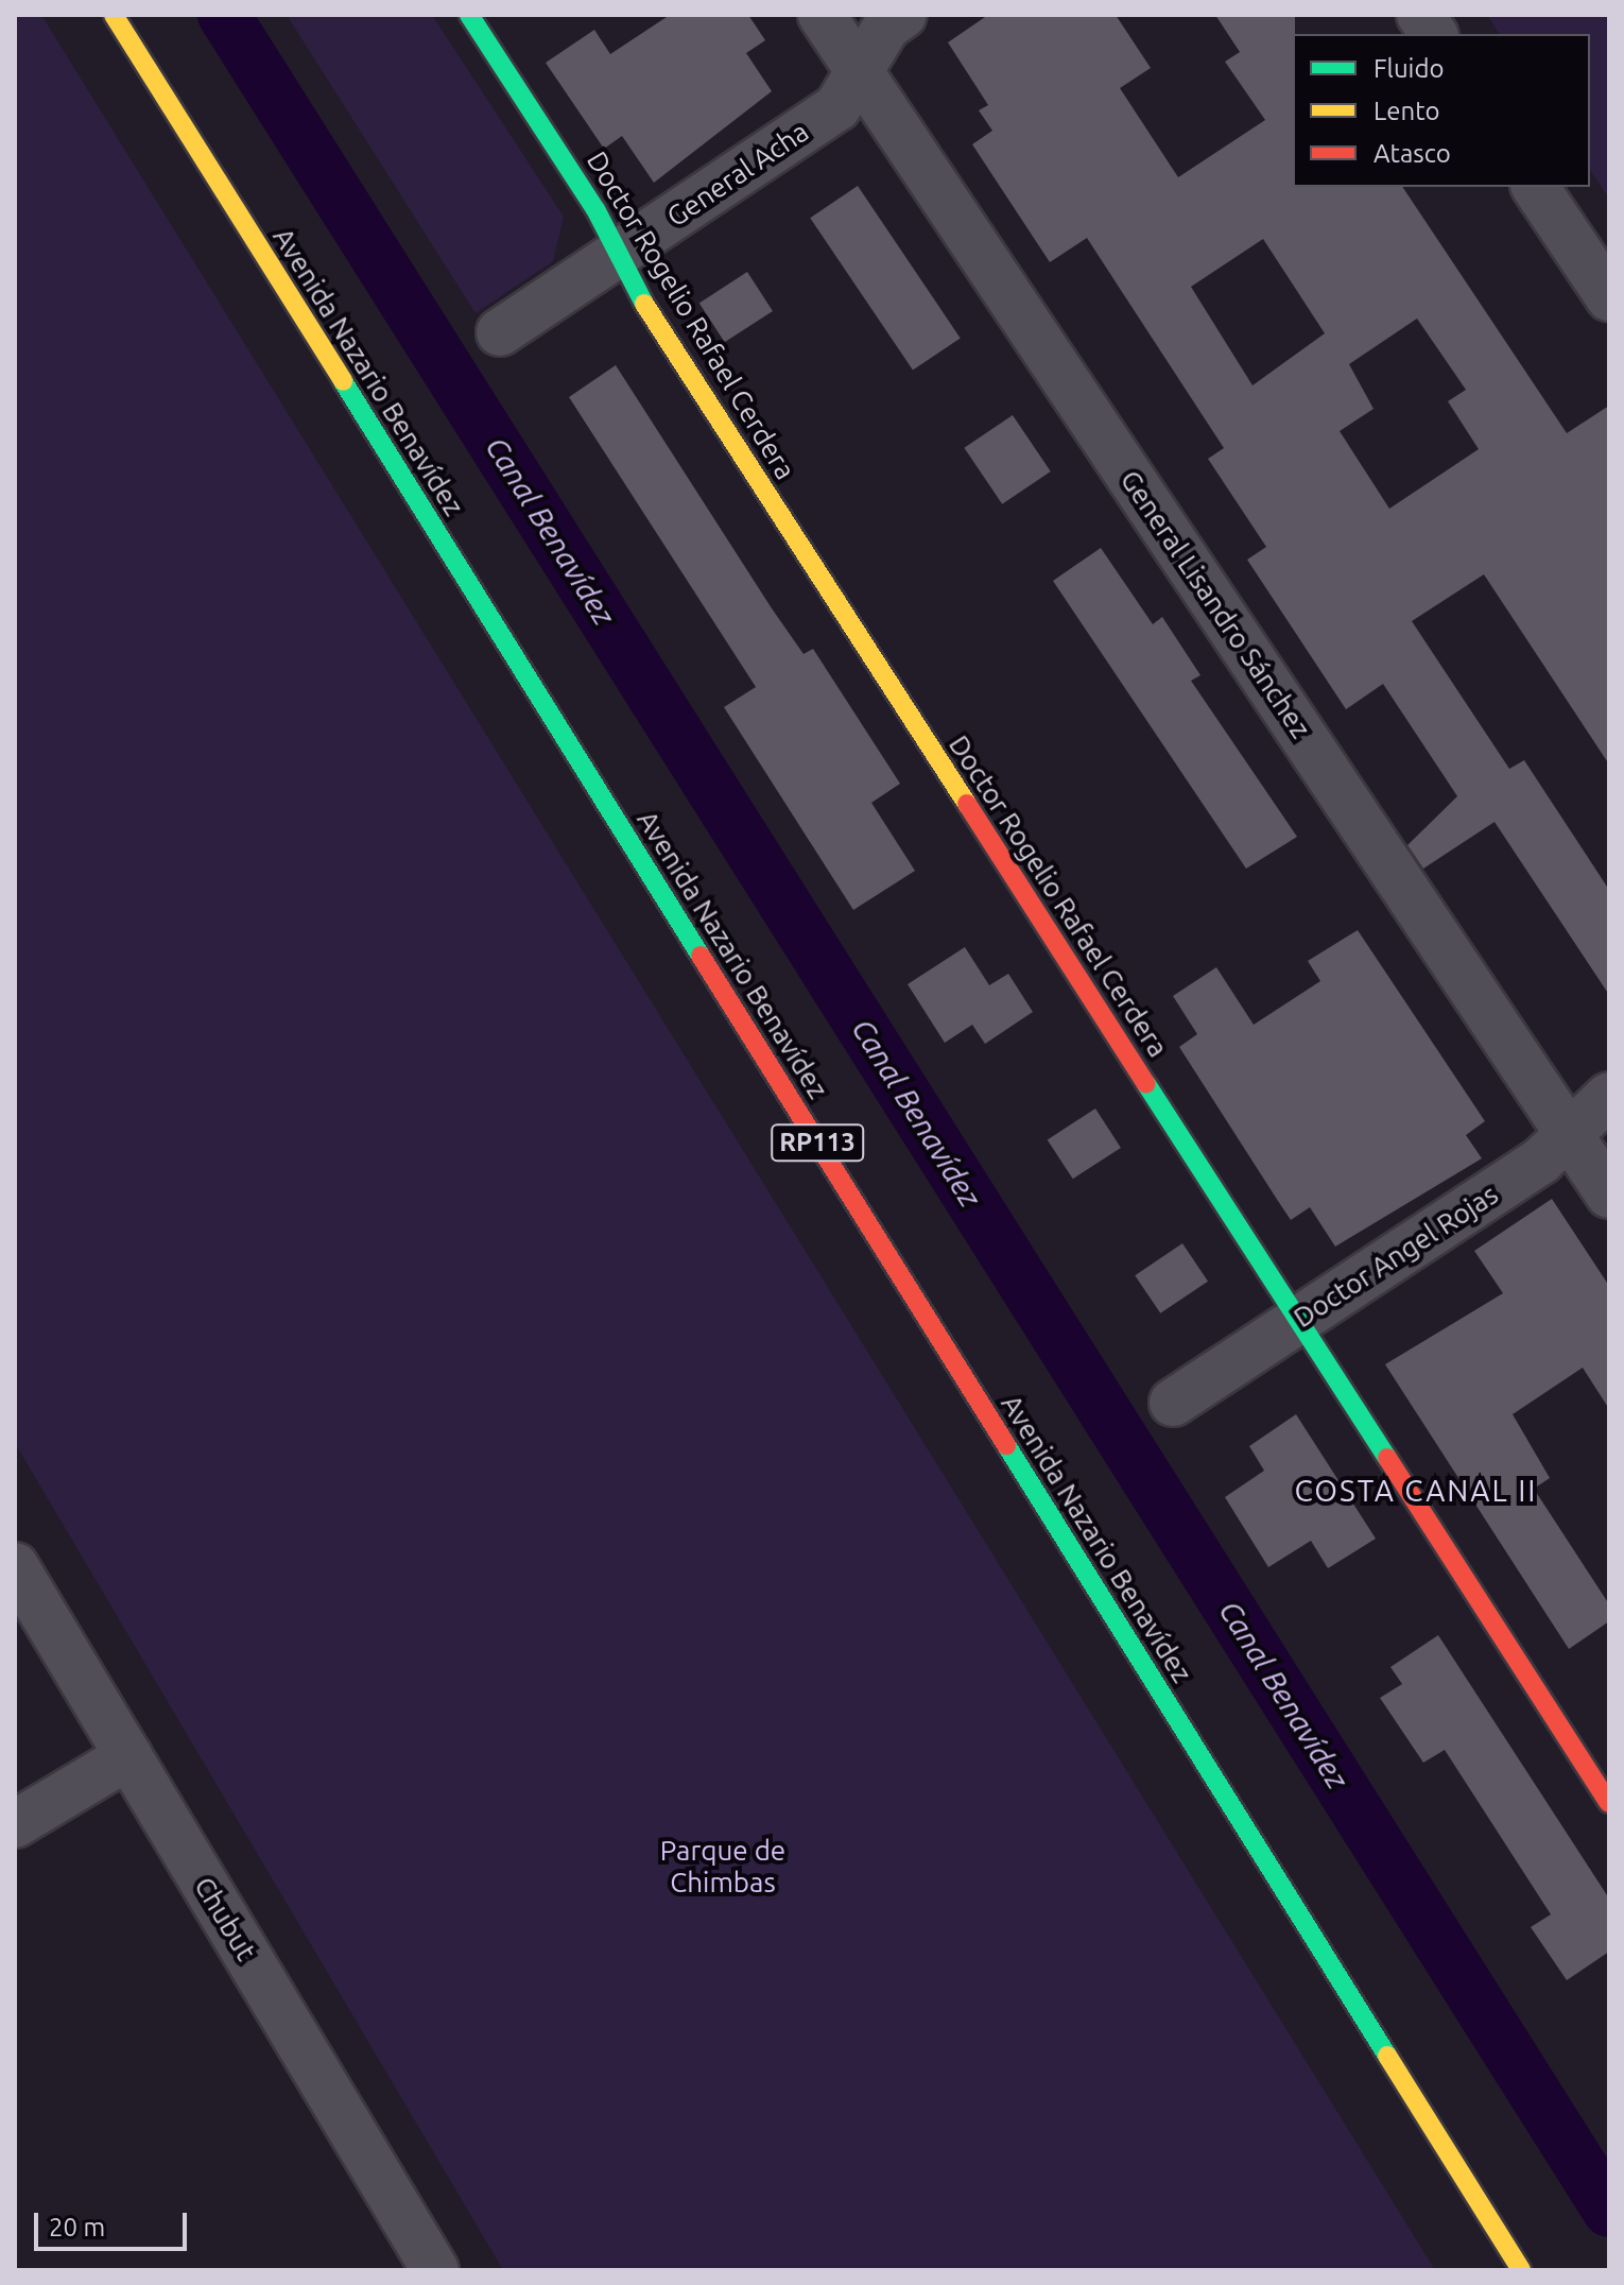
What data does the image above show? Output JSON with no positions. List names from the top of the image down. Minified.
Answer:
{"streets":{"main road":["Doctor Rogelio Rafael Cerdera","Avenida Nazario Benavídez","RP113"],"street":["General Acha","General Lisandro Sánchez","Doctor Angel Rojas","Chubut"]},"crossings":[["General Acha","Doctor Rogelio Rafael Cerdera"],["General Acha","General Lisandro Sánchez"],["Doctor Rogelio Rafael Cerdera","Doctor Angel Rojas"],["General Lisandro Sánchez","Doctor Angel Rojas"]],"districts":["COSTA CANAL II"],"water":["Canal Benavídez"],"parks":["Parque de Chimbas"],"legend":["Fluido","Lento","Atasco"],"scale_bar":"20 m"}
